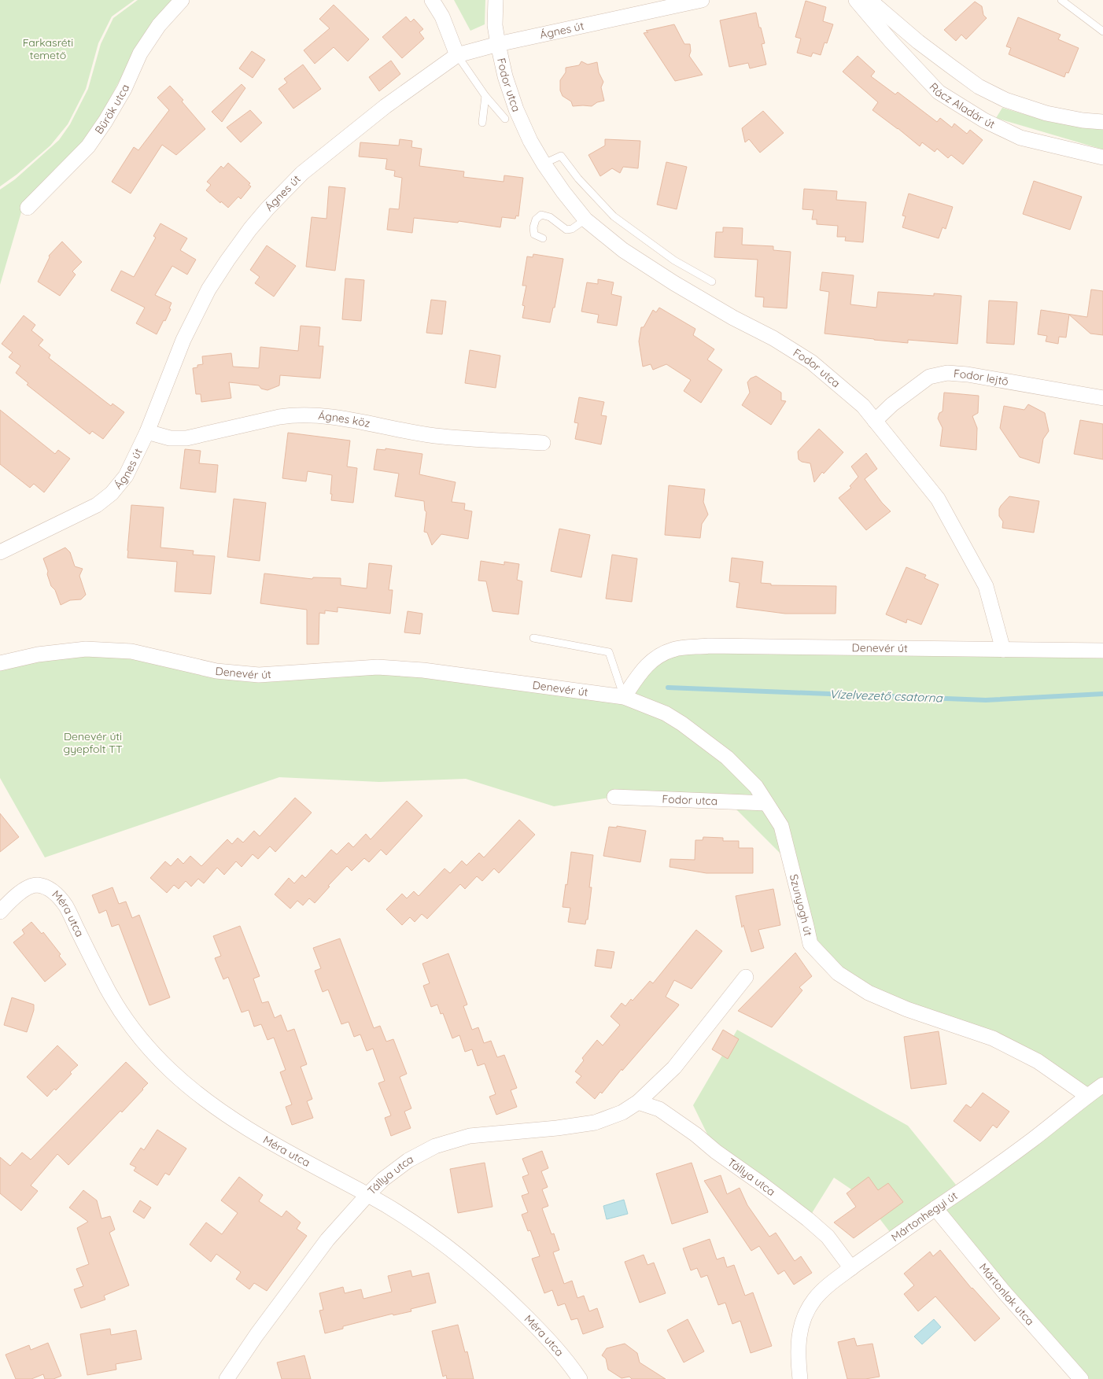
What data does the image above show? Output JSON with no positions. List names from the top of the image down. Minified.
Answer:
{"streets":{"street":["Ágnes út","Fodor utca","Rácz Aladár út","Bürök utca","Fodor lejtő","Ágnes köz","Denevér út","Szunyogh út","Méra utca","Tállya utca","Mártonhegyi út","Mártonlak utca"]},"crossings":[["Ágnes út","Fodor utca"],["Ágnes út","Ágnes köz"],["Fodor utca","Fodor lejtő"],["Fodor utca","Denevér út"],["Fodor utca","Szunyogh út"],["Denevér út","Szunyogh út"],["Szunyogh út","Mártonhegyi út"],["Méra utca","Tállya utca"],["Tállya utca","Mártonhegyi út"],["Mártonhegyi út","Mártonlak utca"]],"water":["Vízelvezető csatorna"],"parks":["Farkasréti temető","Denevér úti gyepfolt TT"]}
